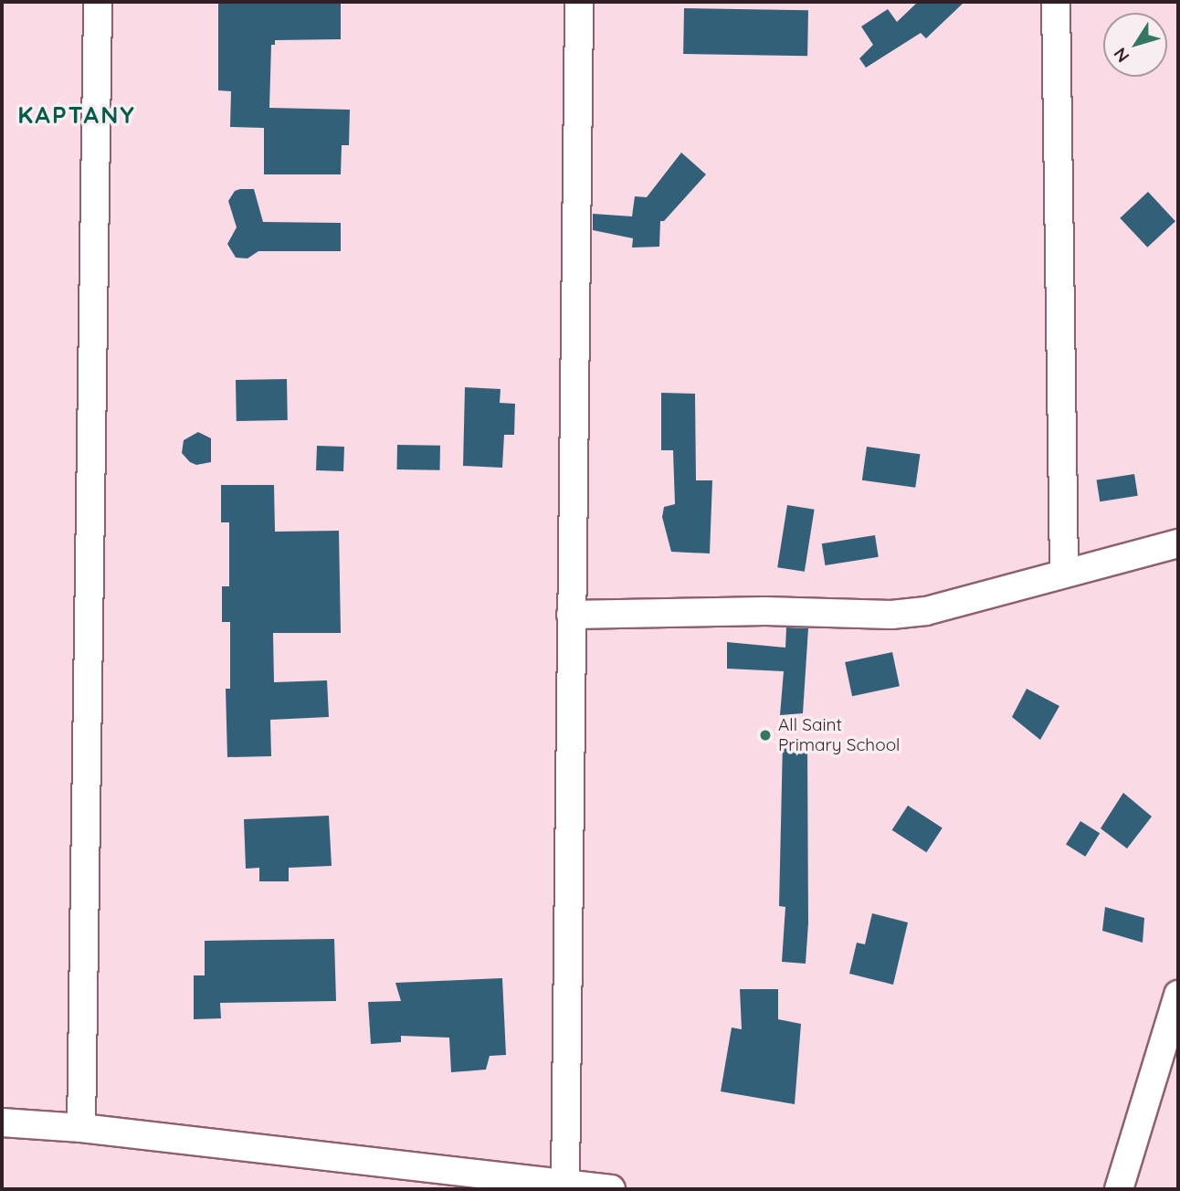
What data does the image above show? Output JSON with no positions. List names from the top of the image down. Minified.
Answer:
{"districts":["KAPTANY"],"places":["All Saint Primary School"],"north":"bottom left"}
